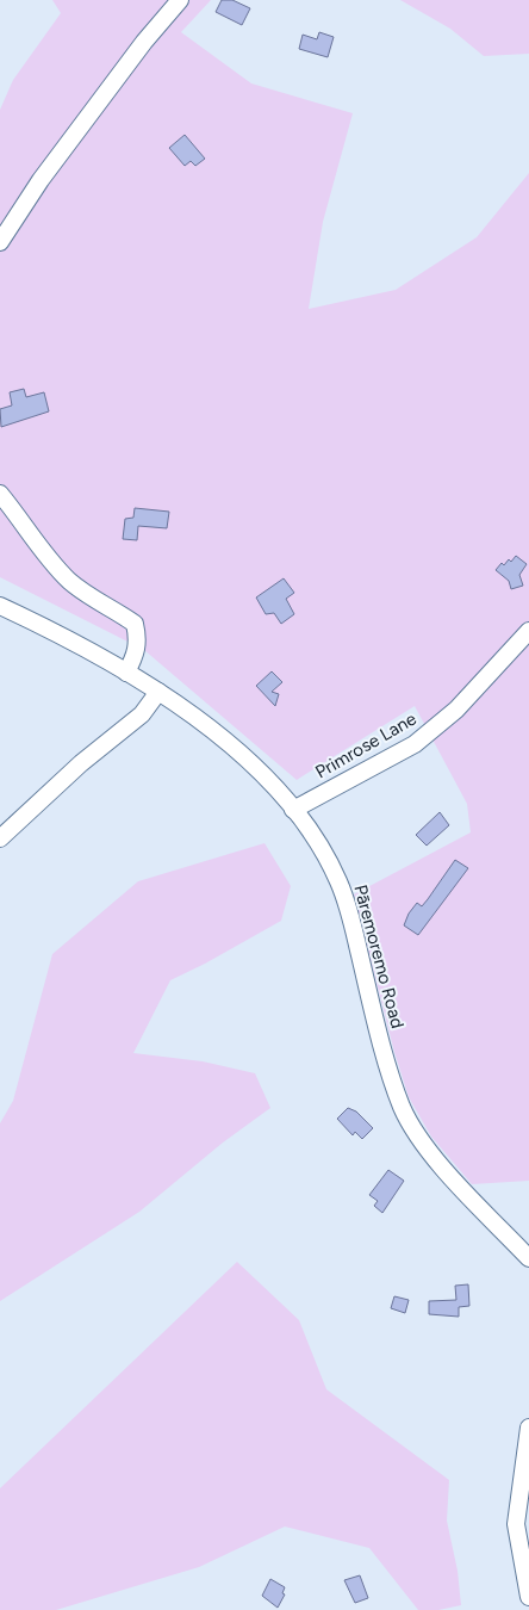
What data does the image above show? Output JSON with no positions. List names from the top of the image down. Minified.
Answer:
{"streets":{"street":["Primrose Lane","Pāremoremo Road"]},"crossings":[["Primrose Lane","Pāremoremo Road"]]}
